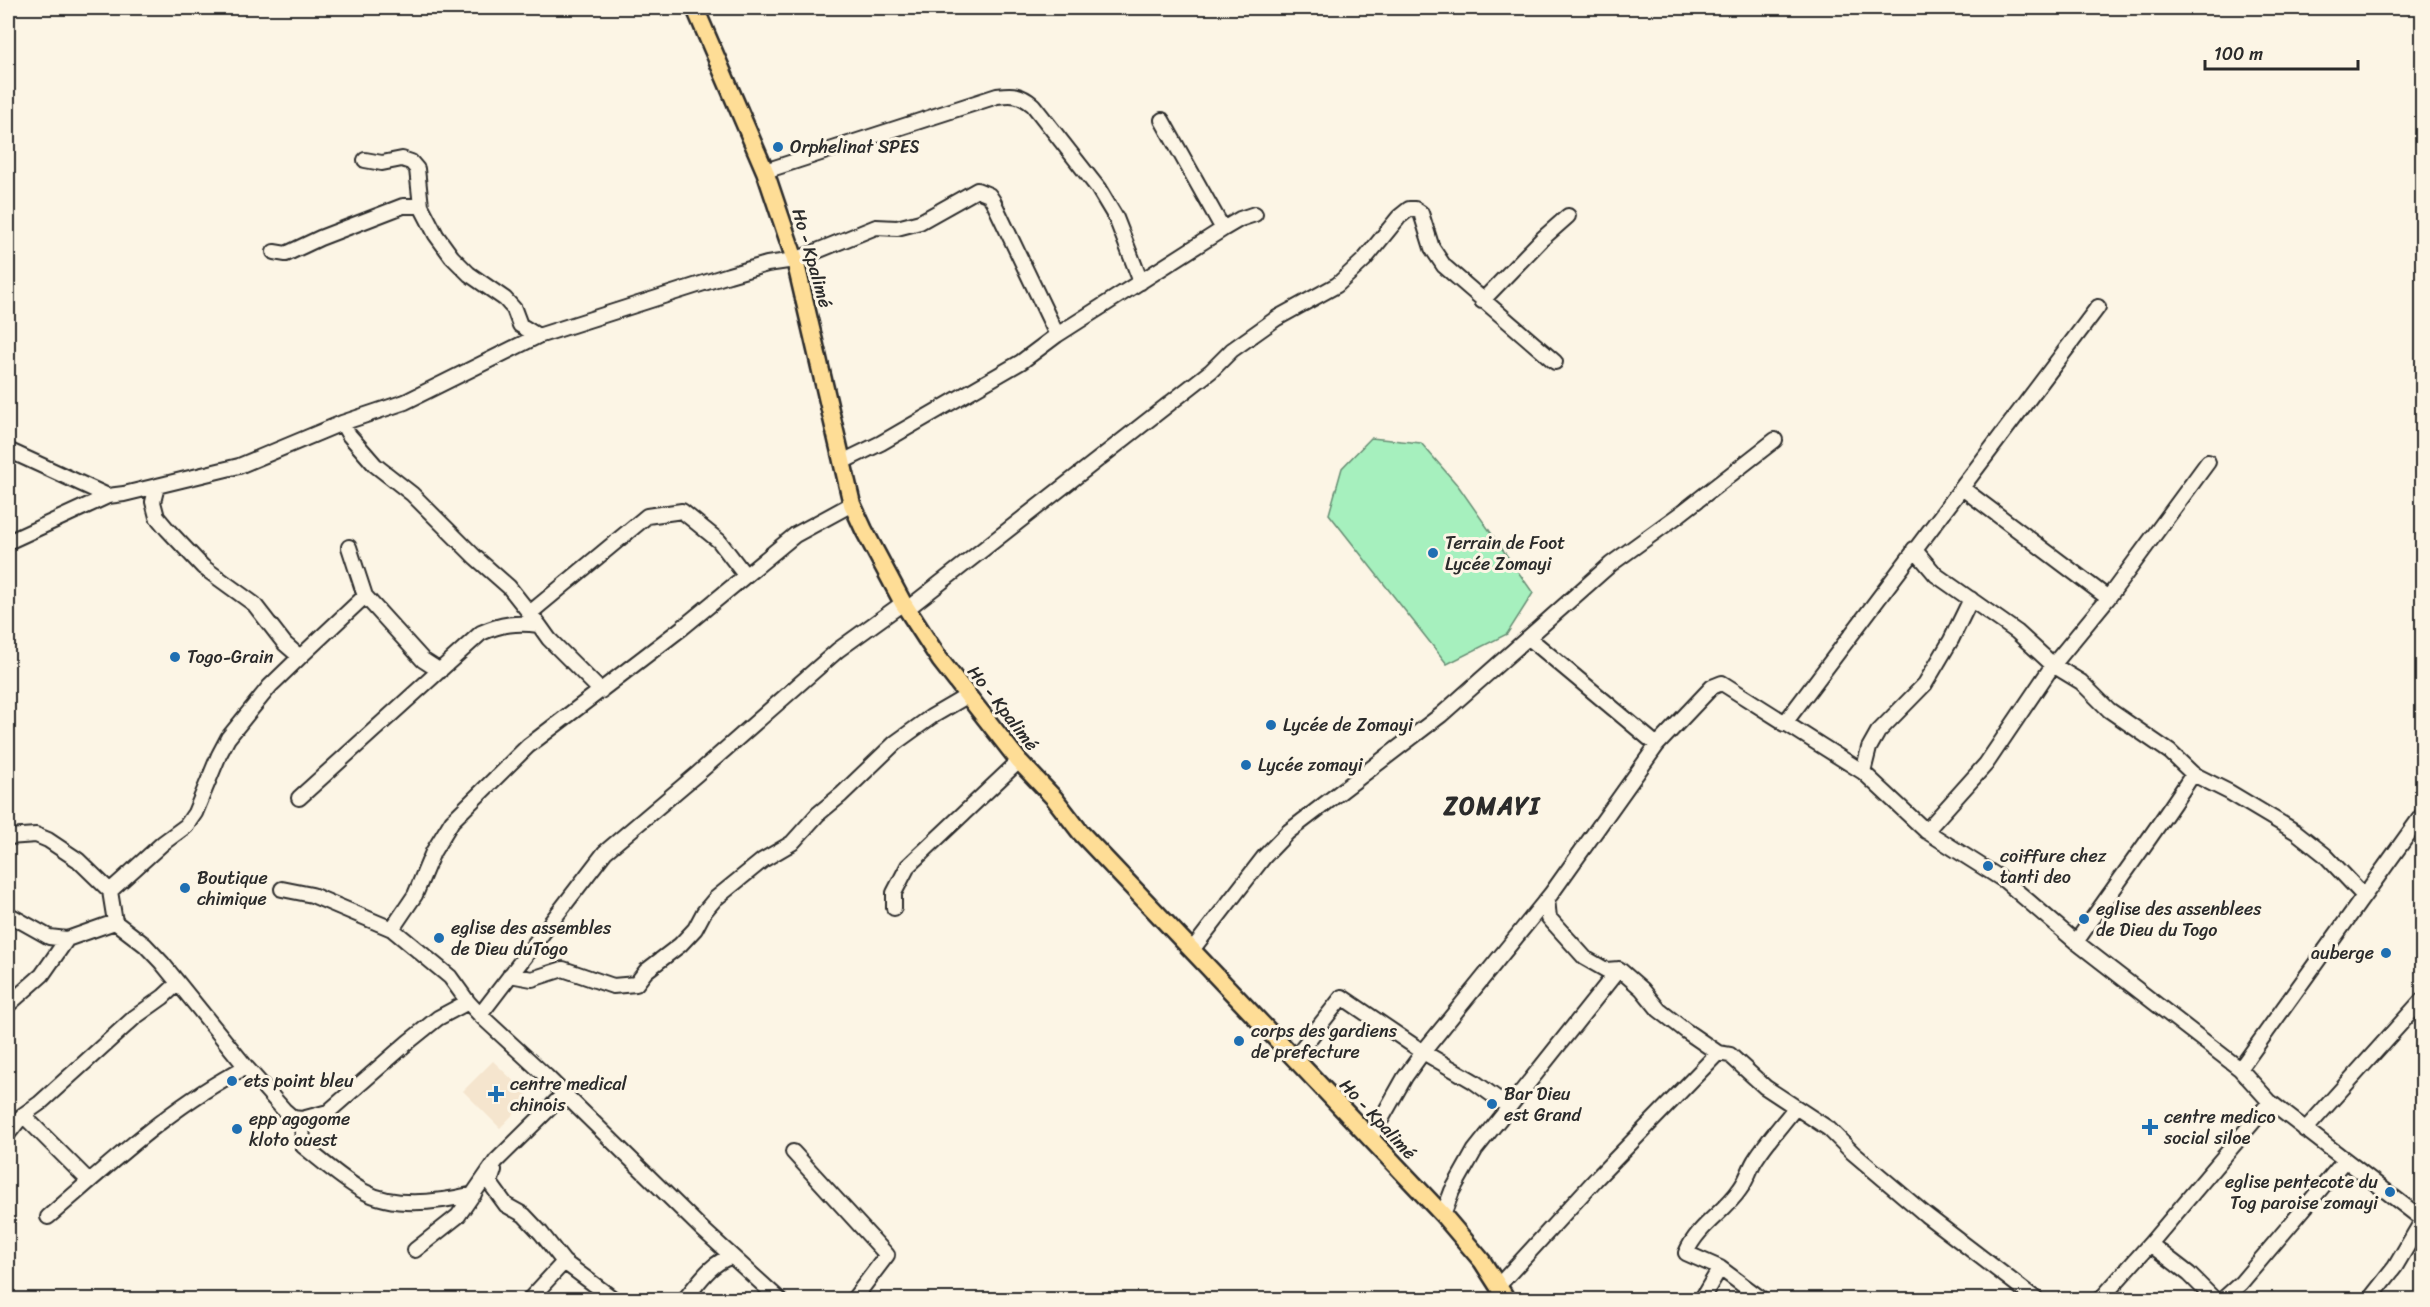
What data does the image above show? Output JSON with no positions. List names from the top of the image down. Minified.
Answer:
{"streets":{"main road":["Ho - Kpalimé"]},"districts":["ZOMAYI"],"places":{"other":["Orphelinat SPES","Terrain de Foot Lycée Zomayi","Togo-Grain","Lycée de Zomayi","Lycée zomayi","coiffure chez tanti deo","Boutique chimique","eglise des assenblees de Dieu du Togo","eglise des assembles de Dieu duTogo","auberge","corps des gardiens de prefecture","ets point bleu","Bar Dieu est Grand","epp agogome kloto ouest","eglise pentecote du Tog paroise zomayi"],"health":["centre medical chinois","centre medico social siloe"]},"scale_bar":"100 m"}
